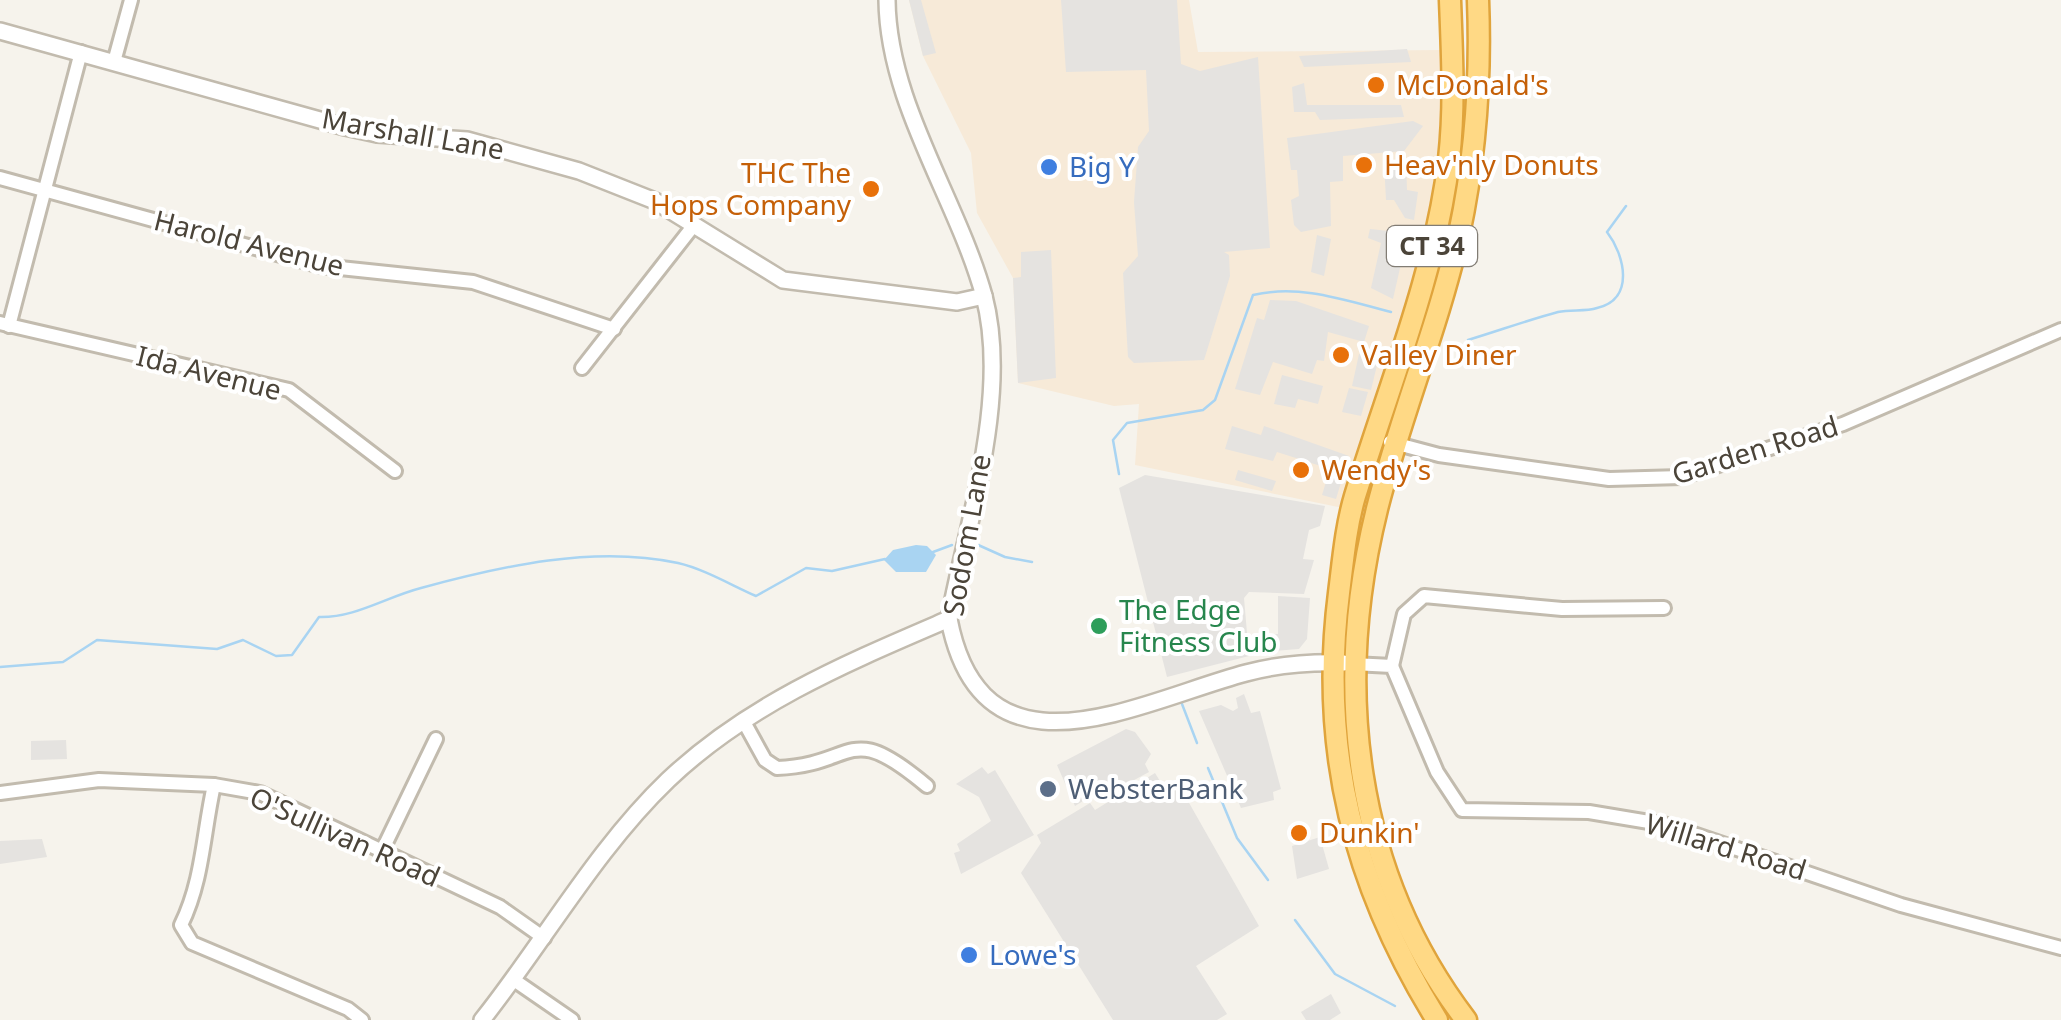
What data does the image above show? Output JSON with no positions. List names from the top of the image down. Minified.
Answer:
{"streets":{"highway":["CT 34"],"street":["Marshall Lane","Harold Avenue","Ida Avenue","Garden Road","Sodom Lane","O'Sullivan Road","Willard Road"]},"crossings":[["Marshall Lane","Sodom Lane"],["CT 34","Garden Road"],["CT 34","Sodom Lane"]],"places":["McDonald's","Heav'nly Donuts","Big Y","THC The Hops Company","Valley Diner","Wendy's","The Edge Fitness Club","WebsterBank","Dunkin'","Lowe's"]}
